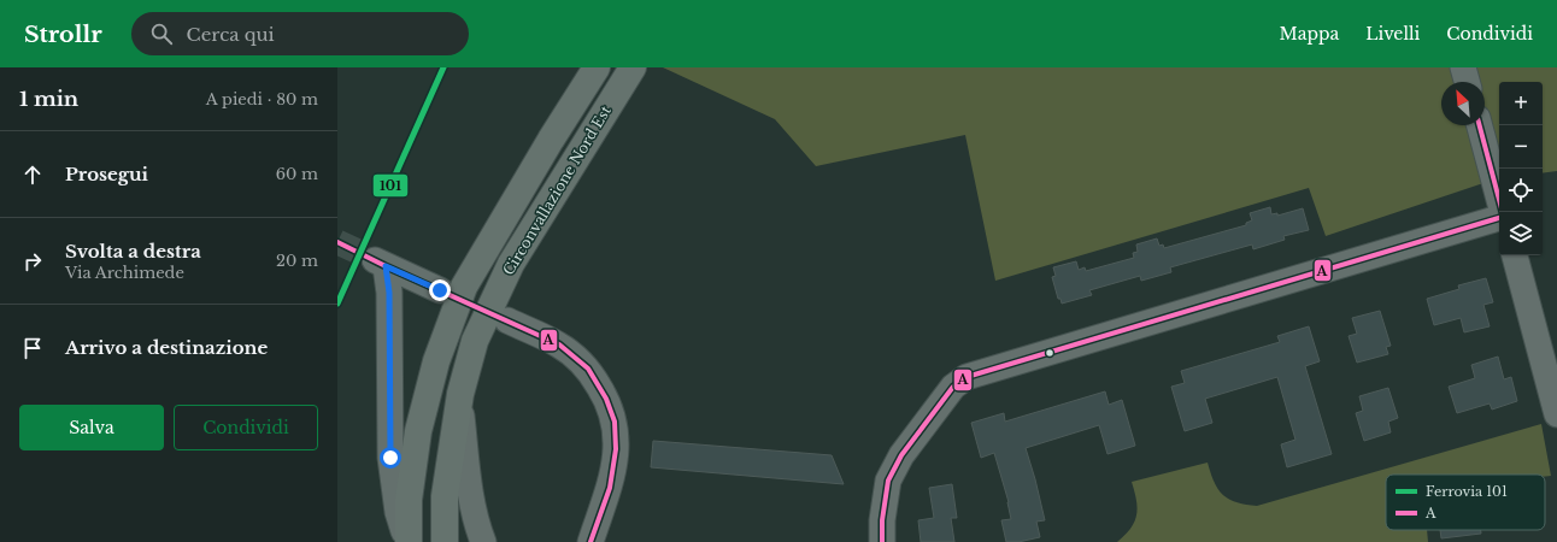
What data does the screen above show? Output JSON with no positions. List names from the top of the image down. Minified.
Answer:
{"streets":{"main road":["Circonvallazione Nord Est"]},"lines":["rail line 101","transit line A"],"legend":["Ferrovia 101","A"],"north":"top left","page":{"header":"Strollr","search":"Cerca qui","nav":["Mappa","Livelli","Condividi"],"heading":["1 min","A piedi · 80 m"],"map_buttons":["+","−"],"list":[["Prosegui","60 m"],["Svolta a destra","Via Archimede","20 m"],"Arrivo a destinazione"],"buttons":["Salva","Condividi"]}}
